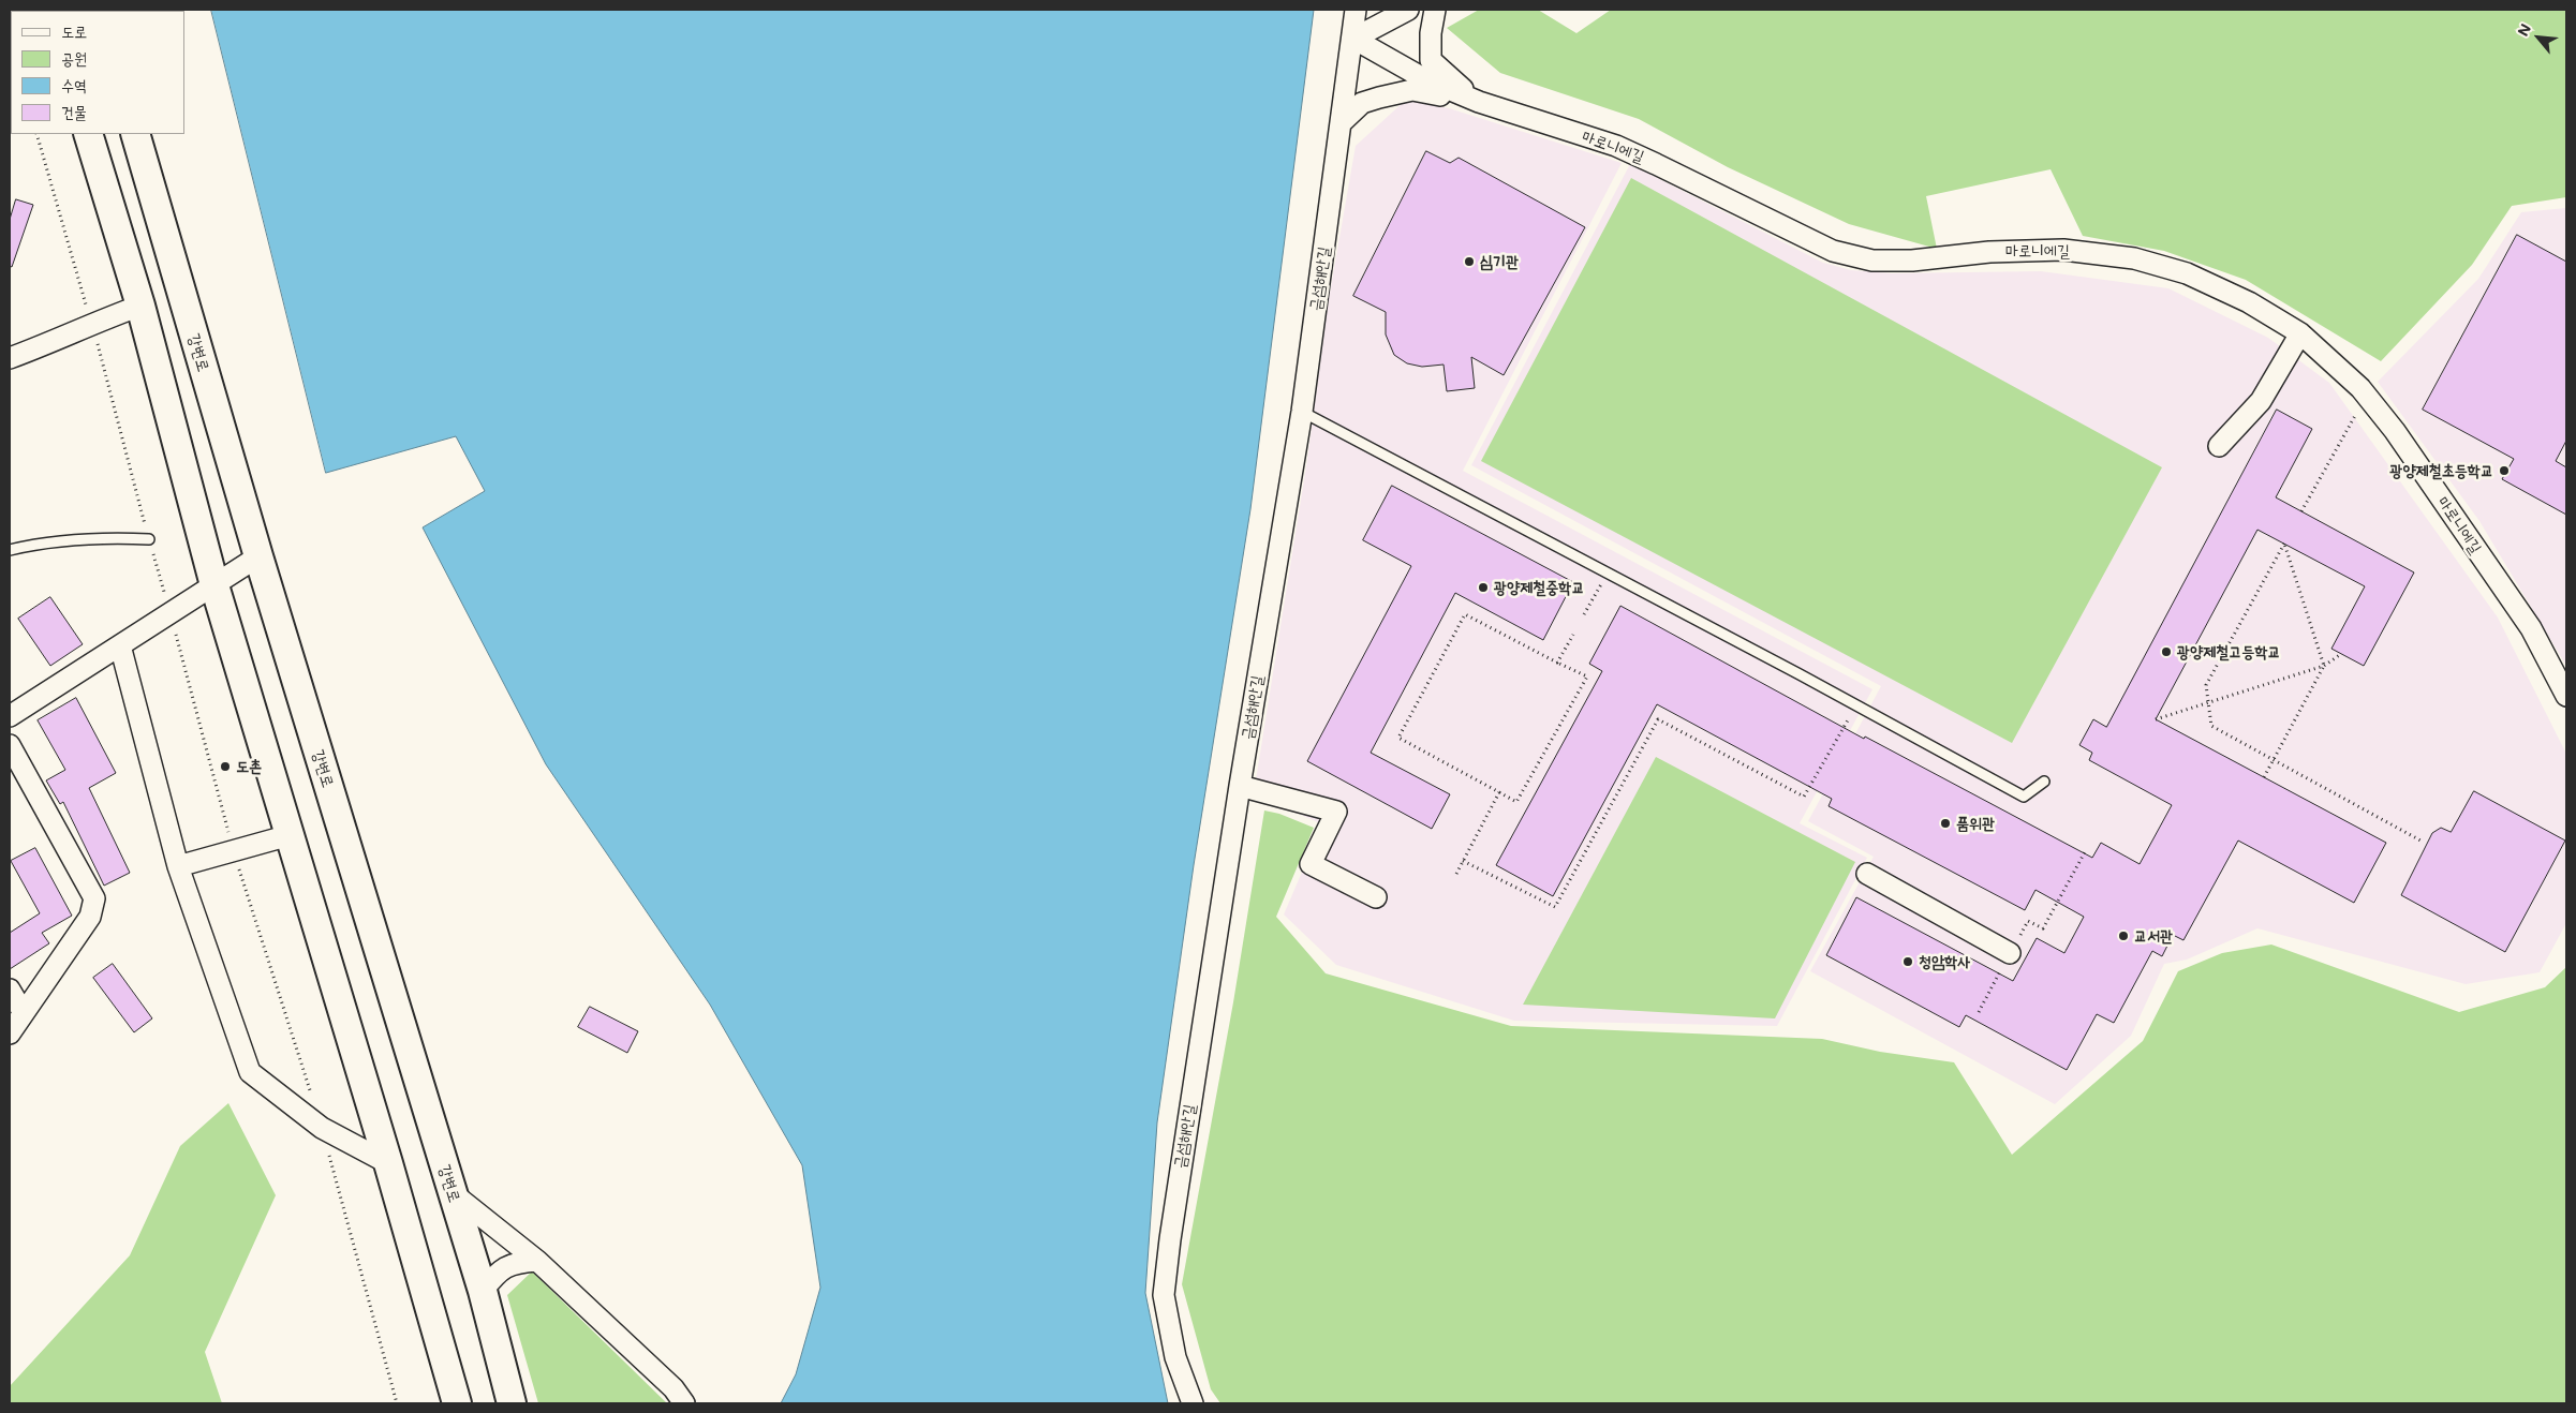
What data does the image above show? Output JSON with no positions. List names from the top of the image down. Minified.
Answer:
{"streets":{"main road":["강변로"],"street":["마로니에길","금섬해안길"]},"crossings":[["마로니에길","금섬해안길"]],"places":["심기관","광양제철초등학교","광양제철중학교","광양제철고등학교","도촌","품위관","교서관","청암학사"],"legend":["도로","공원","수역","건물"],"north":"top left"}
